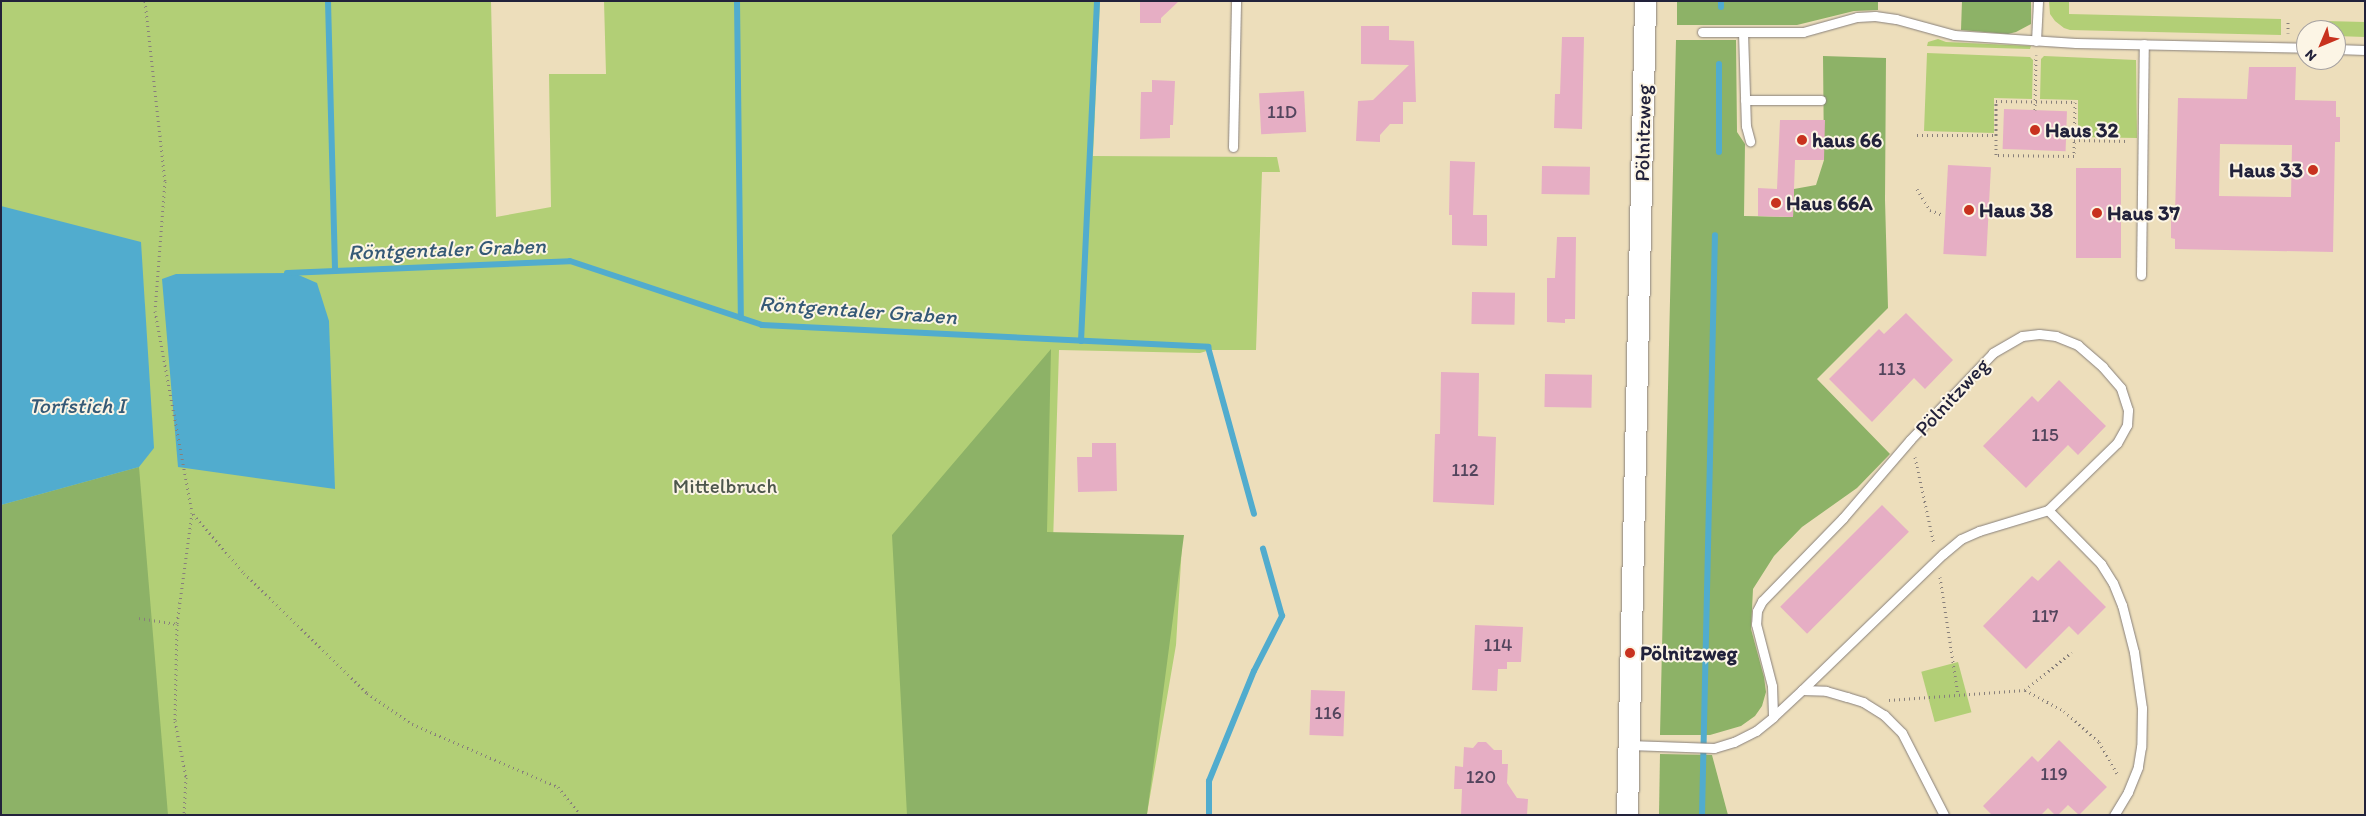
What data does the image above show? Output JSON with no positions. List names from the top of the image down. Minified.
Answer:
{"streets":{"street":["Pölnitzweg"]},"water":["Röntgentaler Graben","Torfstich I"],"parks":["Mittelbruch"],"places":["Haus 32","haus 66","Haus 33","Haus 66A","Haus 38","Haus 37","Pölnitzweg"],"house_numbers":["11D","113","115","112","117","114","116","119","120"],"north":"bottom left"}
